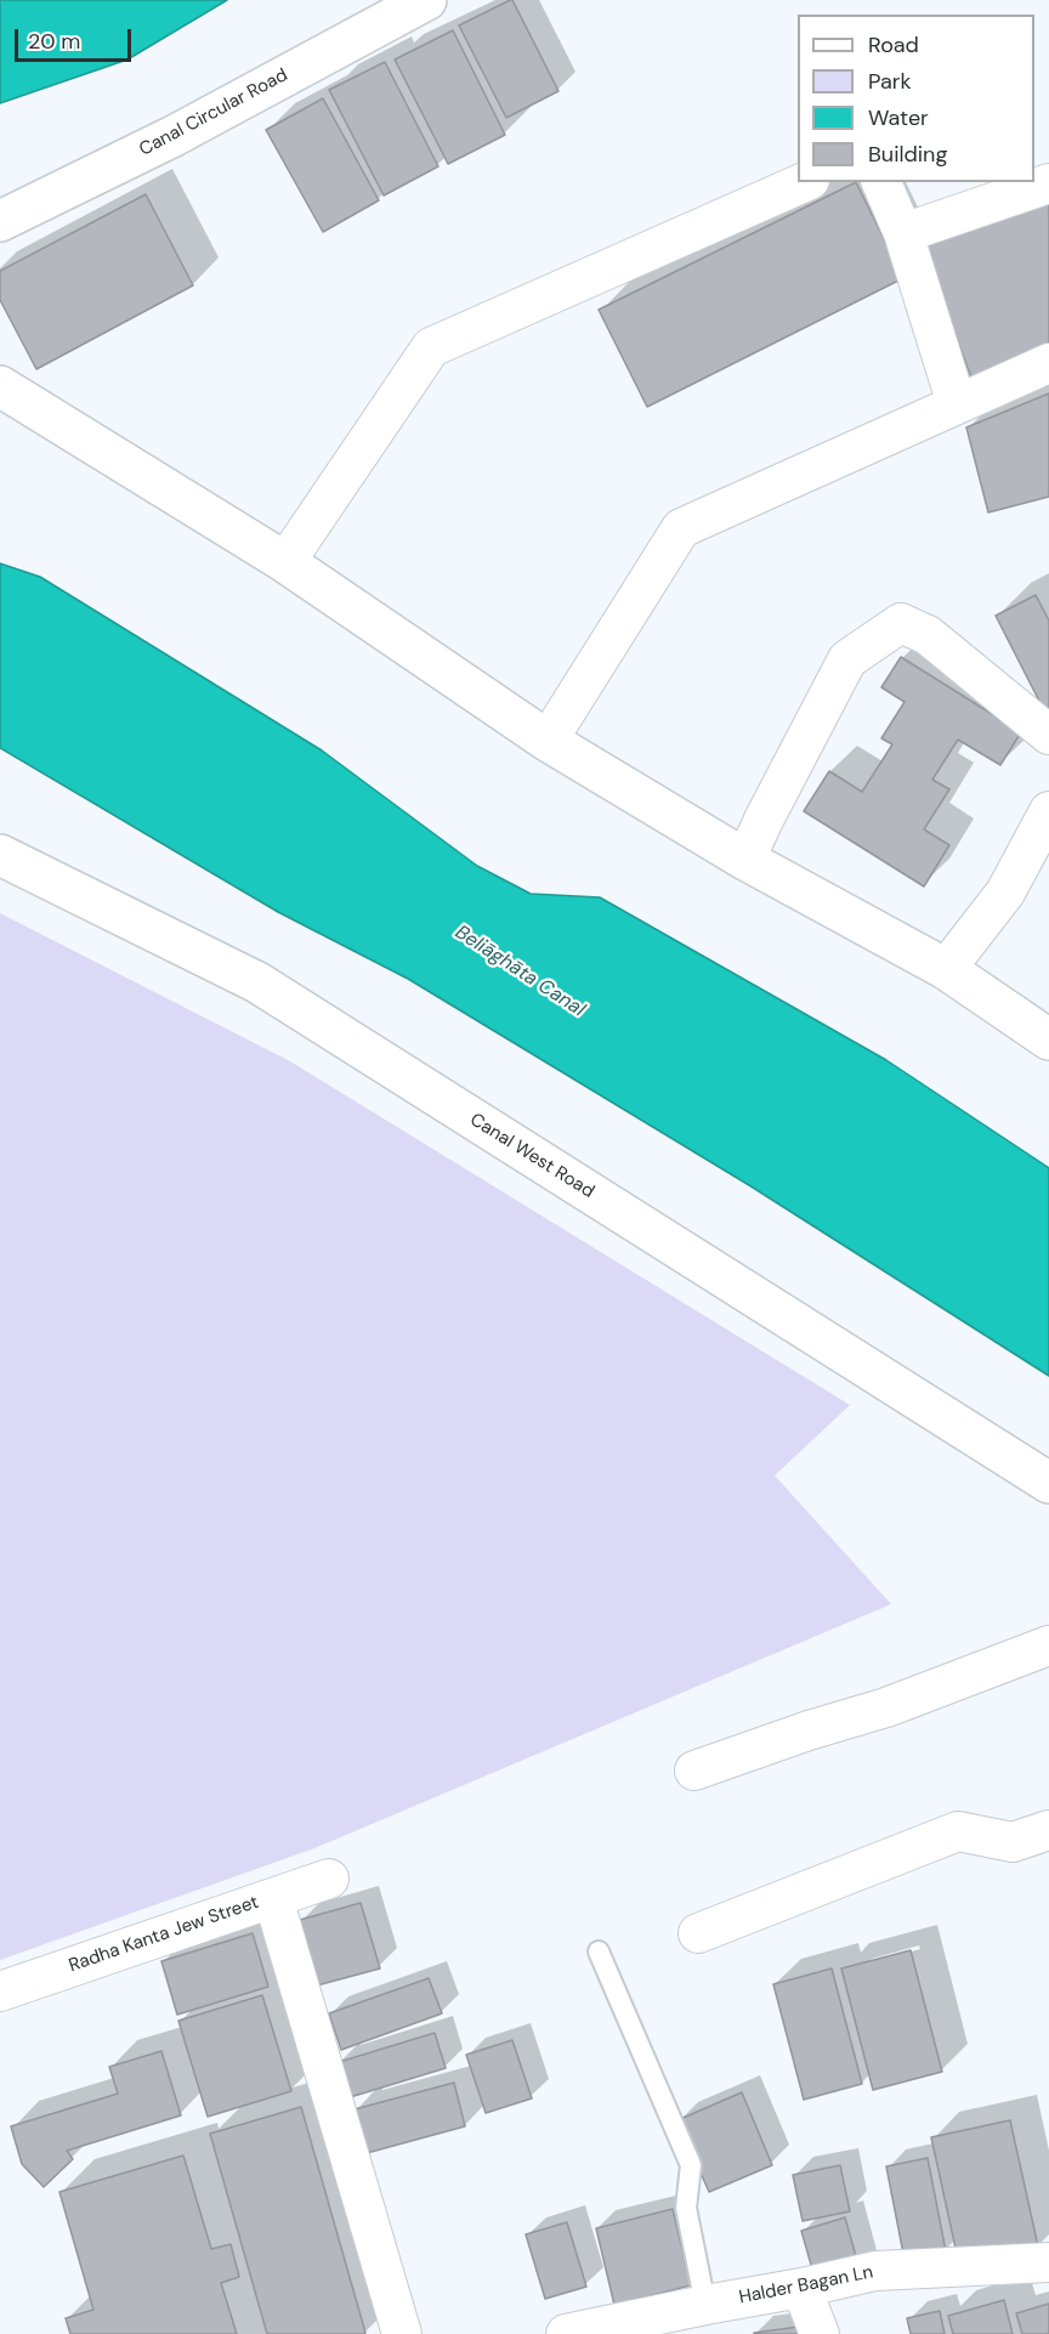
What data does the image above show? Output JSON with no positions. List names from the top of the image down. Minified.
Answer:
{"streets":{"main road":["Canal Circular Road","Canal West Road"],"street":["Radha Kanta Jew Street","Halder Bagan Ln"]},"water":["Beliāghāta Canal"],"legend":["Road","Park","Water","Building"],"scale_bar":"20 m"}
